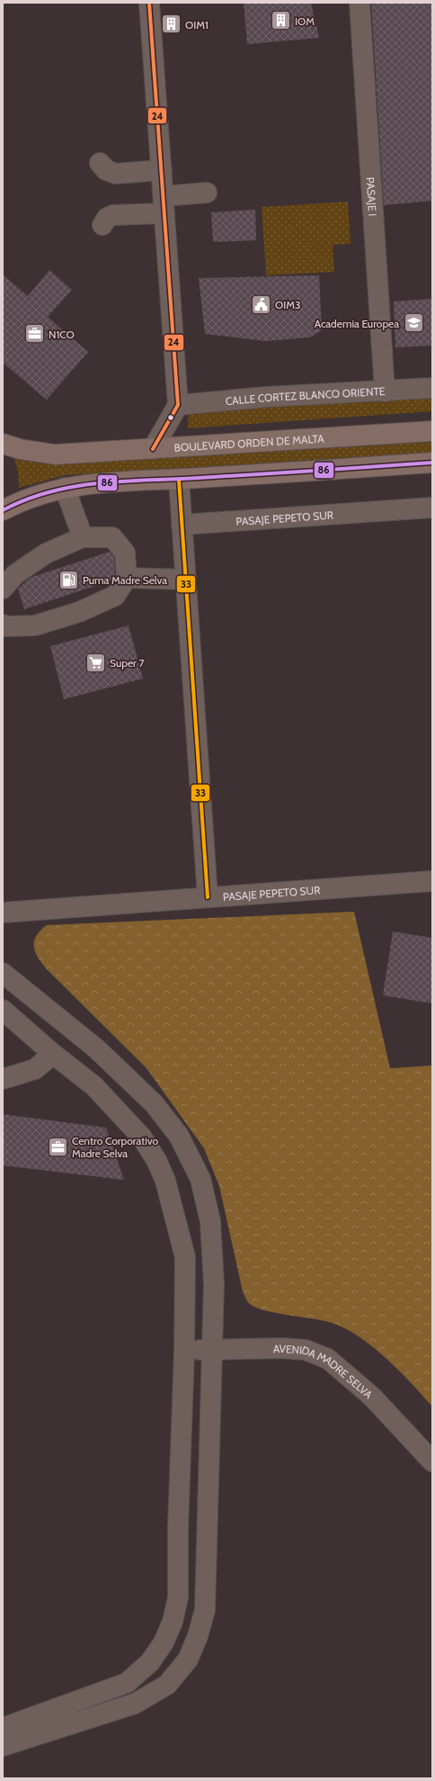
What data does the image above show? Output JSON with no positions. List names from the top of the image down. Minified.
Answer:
{"streets":{"highway":["BOULEVARD ORDEN DE MALTA"],"street":["PASAJE I","CALLE CORTEZ BLANCO ORIENTE","PASAJE PEPETO SUR","AVENIDA MADRE SELVA"]},"crossings":[["PASAJE I","CALLE CORTEZ BLANCO ORIENTE"]],"places":{"building":["IOM","OIM1"],"public building":["OIM3"],"school or university":["Academia Europea"],"office":["N1CO","Centro Corporativo Madre Selva"],"fuel station":["Puma Madre Selva"],"supermarket":["Super 7"]},"lines":["transit line 24","transit line 86","transit line 33"]}
